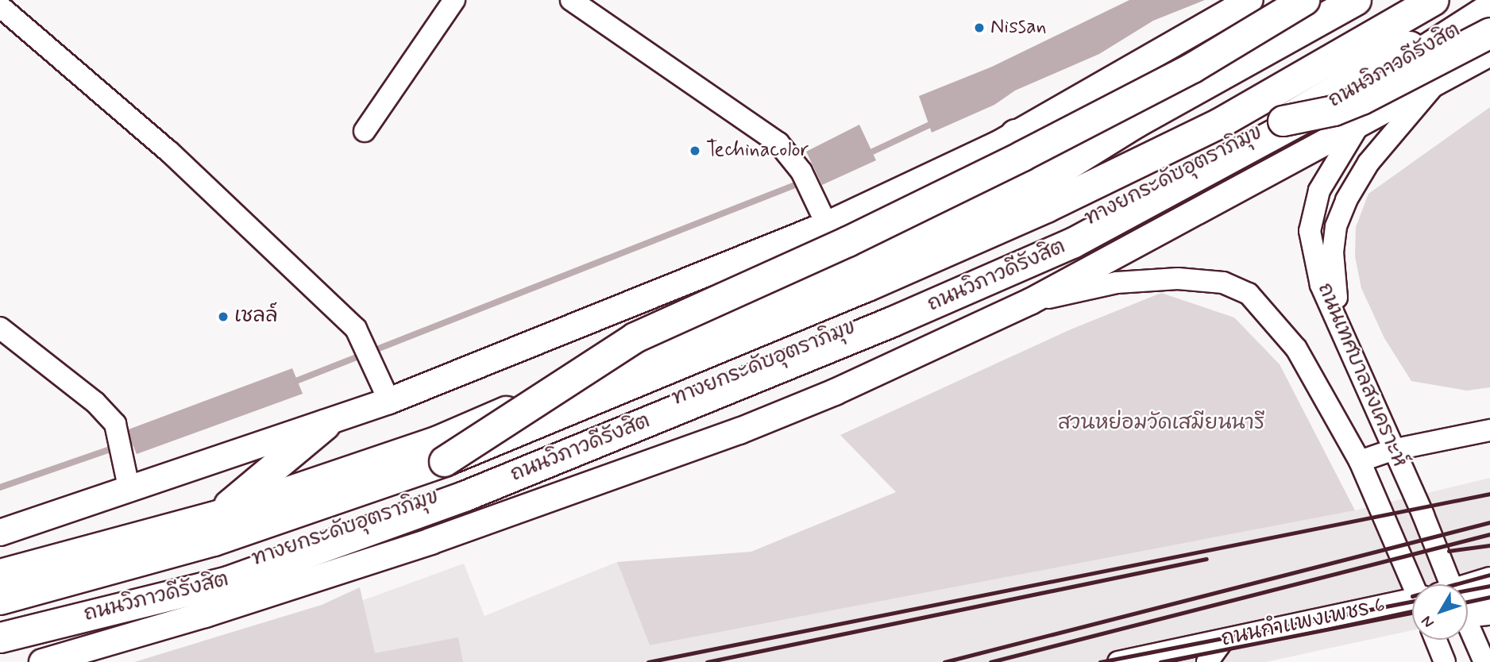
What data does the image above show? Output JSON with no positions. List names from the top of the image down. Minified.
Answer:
{"streets":{"highway":["ถนนวิภาวดีรังสิต","ทางยกระดับอุตราภิมุข"],"street":["ถนนเทศบาลสงเคราะห์","ถนนกำแพงเพชร 6"]},"crossings":[["ถนนวิภาวดีรังสิต","ถนนเทศบาลสงเคราะห์"]],"parks":["สวนหย่อมวัดเสมียนนารี"],"places":["Nissan","Techinacolor","เชลล์"],"north":"bottom left"}
